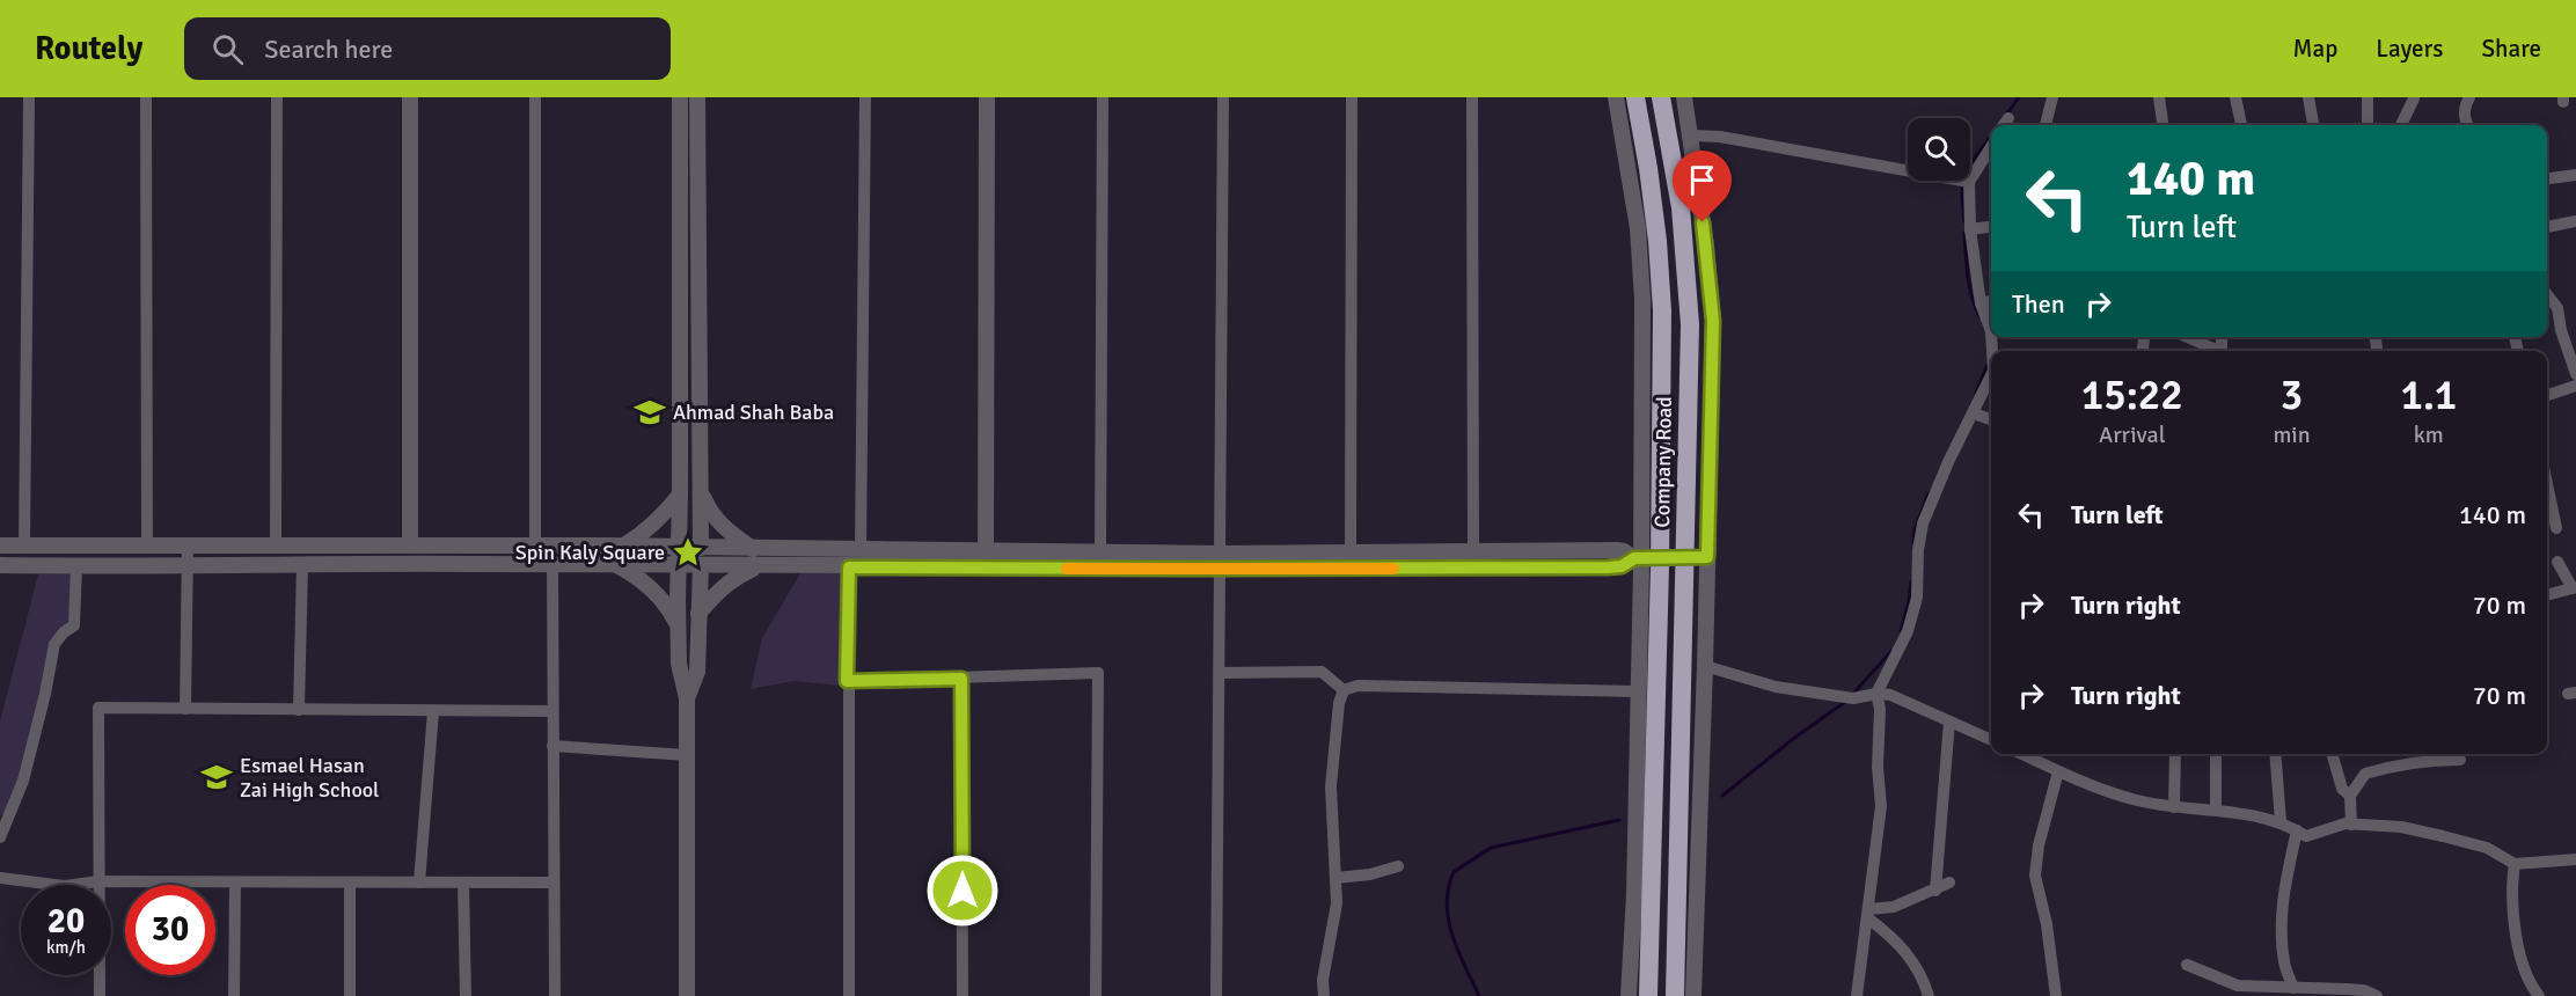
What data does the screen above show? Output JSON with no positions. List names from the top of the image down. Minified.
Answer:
{"streets":{"highway":["Company Road"]},"places":{"school or university":["Ahmad Shah Baba","Esmael Hasan Zai High School"],"place":["Spin Kaly Square"]},"page":{"header":"Routely","search":"Search here","nav":["Map","Layers","Share"],"turn":["140 m","Turn left"],"then":"Then","eta":["15:22","Arrival","3","min","1.1","km"],"list":[{"name":"Turn left","value":"140 m"},{"name":"Turn right","value":"70 m"},{"name":"Turn right","value":"70 m"}],"speed":"20 km/h","limit":"30"}}
